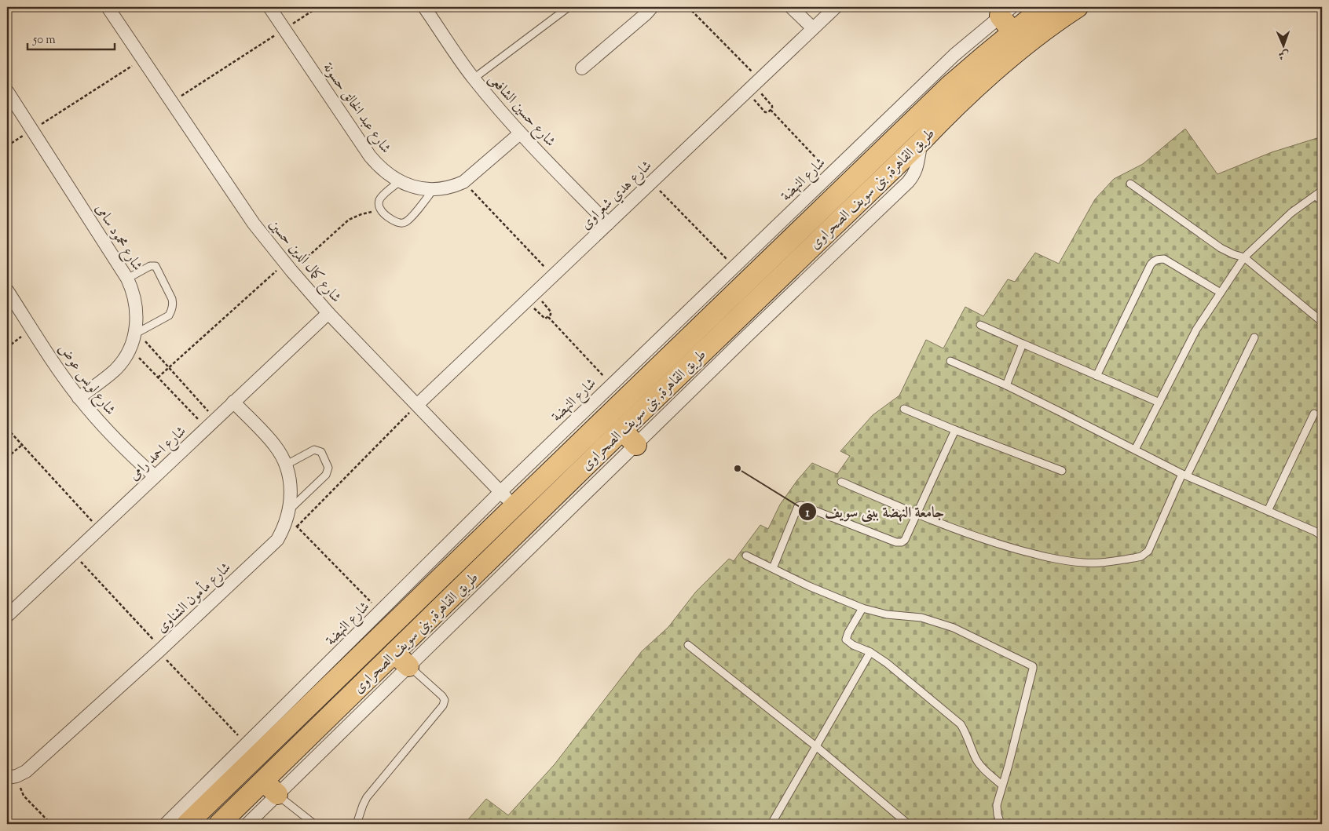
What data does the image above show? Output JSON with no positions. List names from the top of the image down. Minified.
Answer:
{"streets":{"main road":["طريق القاهرة, بنى سويف الصحراوى"],"street":["شارع عبد الخالق حسونة","شارع حسين الشافعى","شارع النهضة","شارع هدي شعراوى","شارع محمود سامى","شارع كمال الدين حسين","شارع لويس عوض","شارع احمد رامى","شارع مأمون الشناوى"]},"crossings":[["شارع عبد الخالق حسونة","شارع حسين الشافعى"],["شارع حسين الشافعى","شارع هدي شعراوى"],["شارع النهضة","طريق القاهرة, بنى سويف الصحراوى"],["شارع النهضة","شارع كمال الدين حسين"],["طريق القاهرة, بنى سويف الصحراوى","شارع كمال الدين حسين"],["شارع هدي شعراوى","شارع كمال الدين حسين"],["شارع محمود سامى","شارع لويس عوض"],["شارع كمال الدين حسين","شارع احمد رامى"],["شارع لويس عوض","شارع احمد رامى"],["شارع احمد رامى","شارع مأمون الشناوى"]],"places":["جامعة النهضة ببنى سويف"],"scale_bar":"50 m","north":"bottom"}
